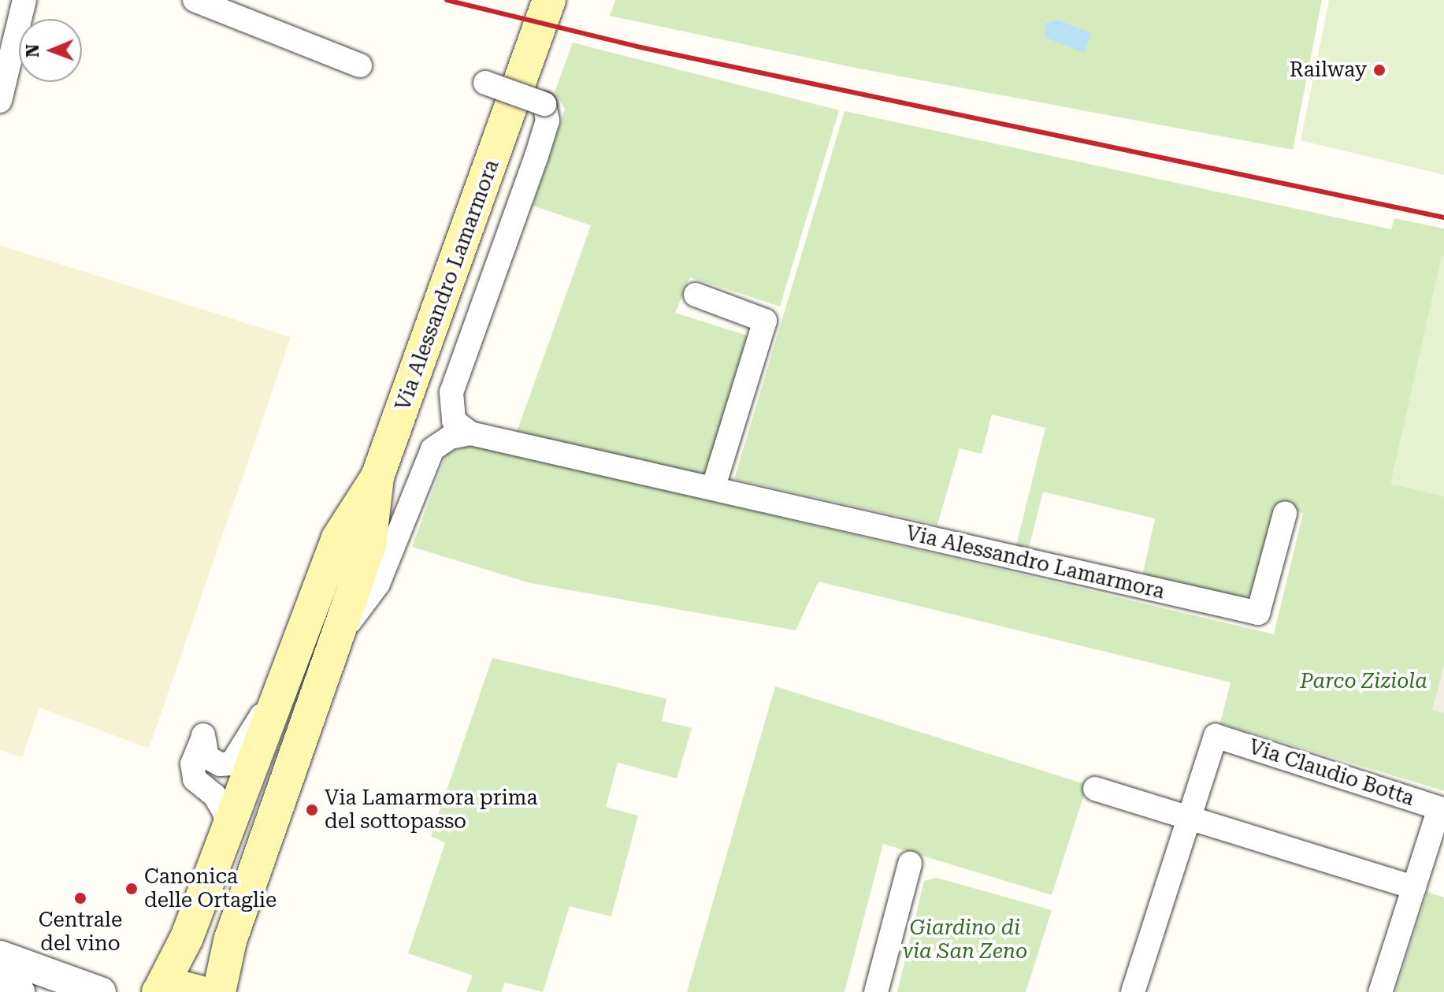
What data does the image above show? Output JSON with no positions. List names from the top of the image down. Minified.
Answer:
{"streets":{"main road":["Via Alessandro Lamarmora"],"street":["Via Claudio Botta"]},"parks":["Parco Ziziola","Giardino di via San Zeno"],"places":["Railway","Via Lamarmora prima del sottopasso","Canonica delle Ortaglie","Centrale del vino"],"north":"left"}
